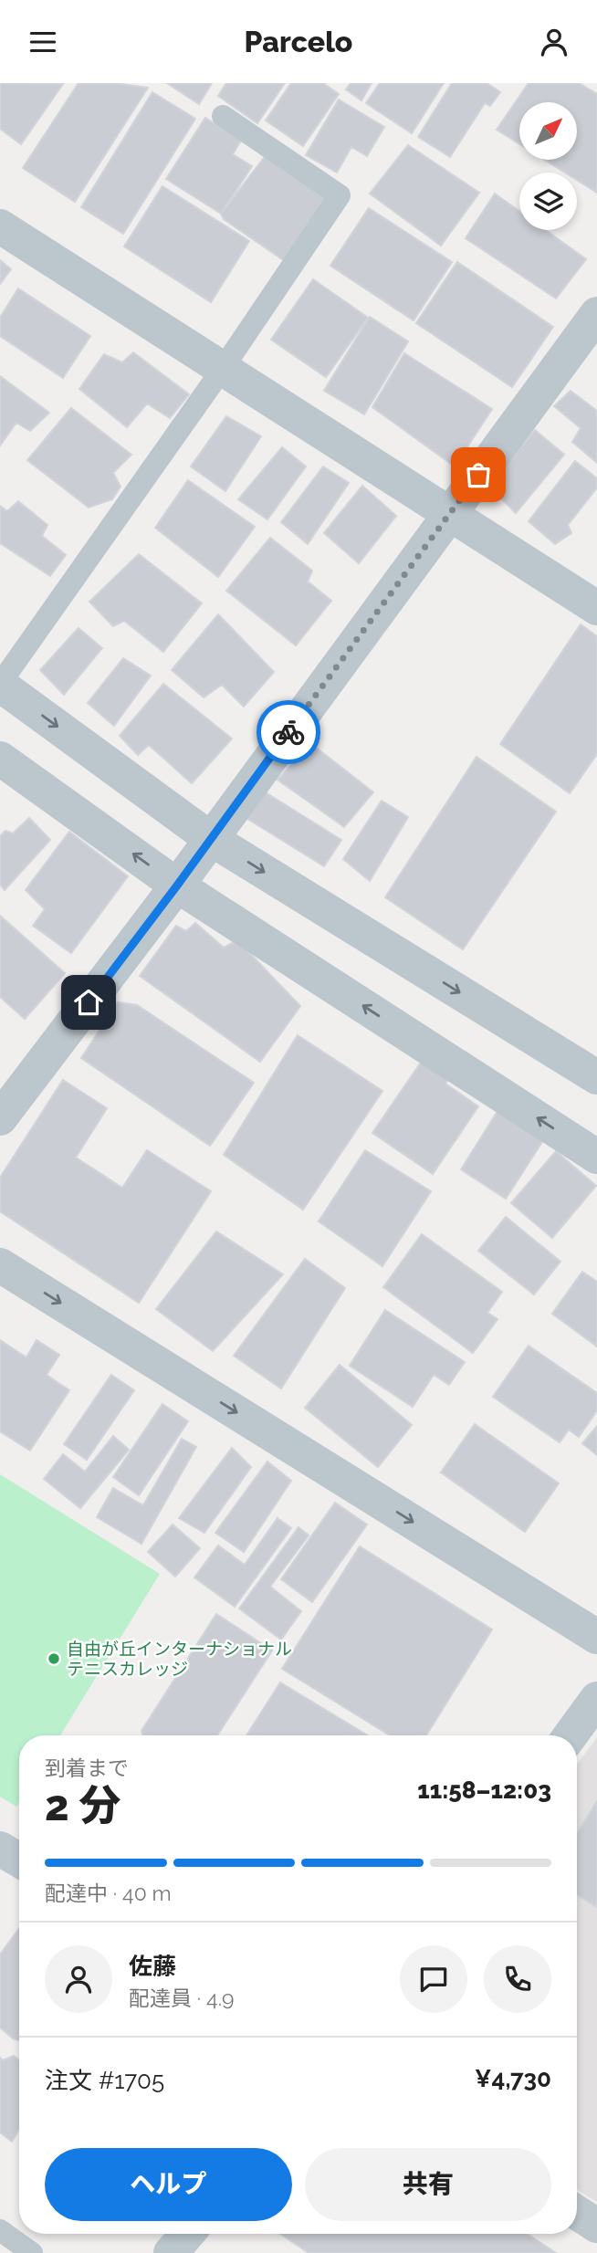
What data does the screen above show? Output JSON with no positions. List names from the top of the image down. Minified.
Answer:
{"places":["自由が丘インターナショナル テニスカレッジ"],"north":"top right","page":{"header":"Parcelo","heading":["2 分","到着まで","11:58–12:03"],"panel":["佐藤","配達員 · 4.9","注文 #1705","¥4,730"],"bar":"配達中 · 40 m","buttons":["ヘルプ","共有"]}}
